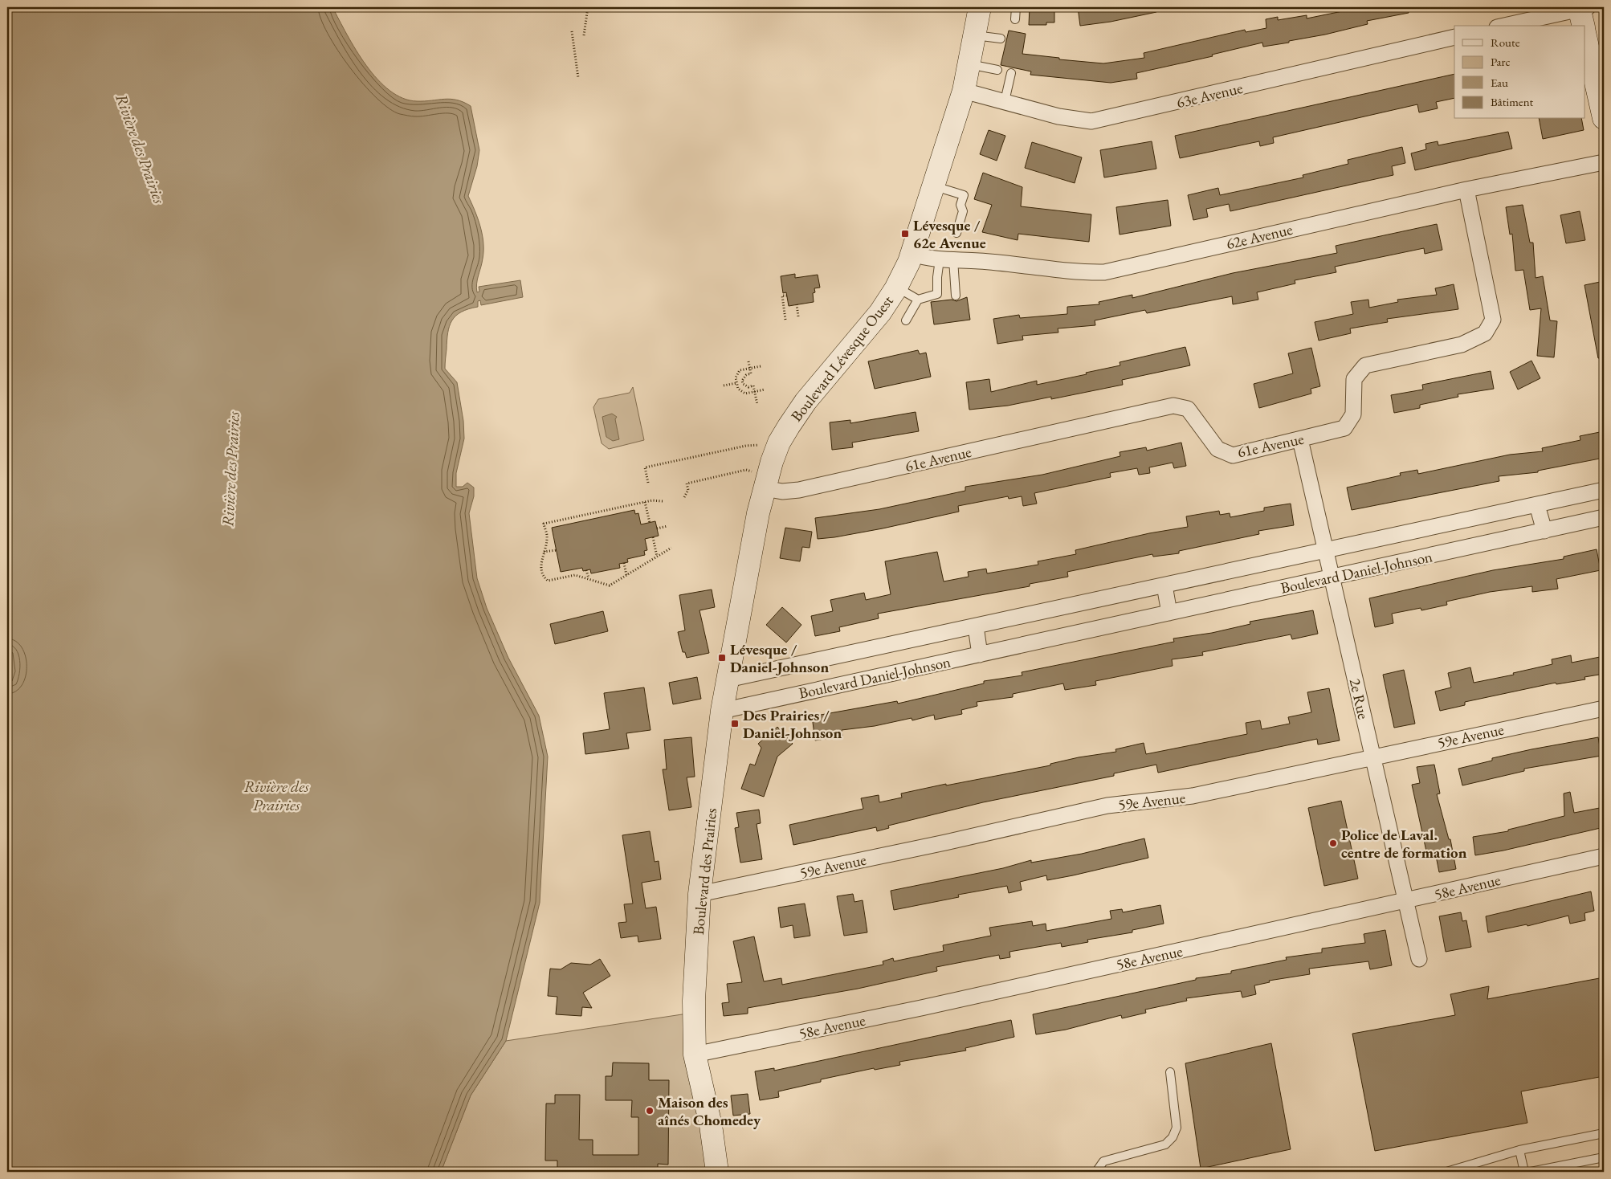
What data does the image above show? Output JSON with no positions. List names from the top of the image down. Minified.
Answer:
{"streets":{"street":["63e Avenue","62e Avenue","Boulevard Lévesque Ouest","61e Avenue","Boulevard Daniel-Johnson","2e Rue","59e Avenue","Boulevard des Prairies","58e Avenue"]},"crossings":[["63e Avenue","Boulevard Lévesque Ouest"],["62e Avenue","Boulevard Lévesque Ouest"],["62e Avenue","61e Avenue"],["Boulevard Lévesque Ouest","61e Avenue"],["Boulevard Lévesque Ouest","Boulevard des Prairies"],["61e Avenue","2e Rue"],["Boulevard Daniel-Johnson","2e Rue"],["Boulevard Daniel-Johnson","Boulevard des Prairies"],["2e Rue","59e Avenue"],["2e Rue","58e Avenue"],["59e Avenue","Boulevard des Prairies"],["Boulevard des Prairies","58e Avenue"]],"water":["Rivière des Prairies"],"places":{"transit":["Lévesque / 62e Avenue","Lévesque / Daniel-Johnson","Des Prairies / Daniel-Johnson"],"other":["Police de Laval. centre de formation","Maison des aînés Chomedey"]},"legend":["Route","Parc","Eau","Bâtiment"]}
